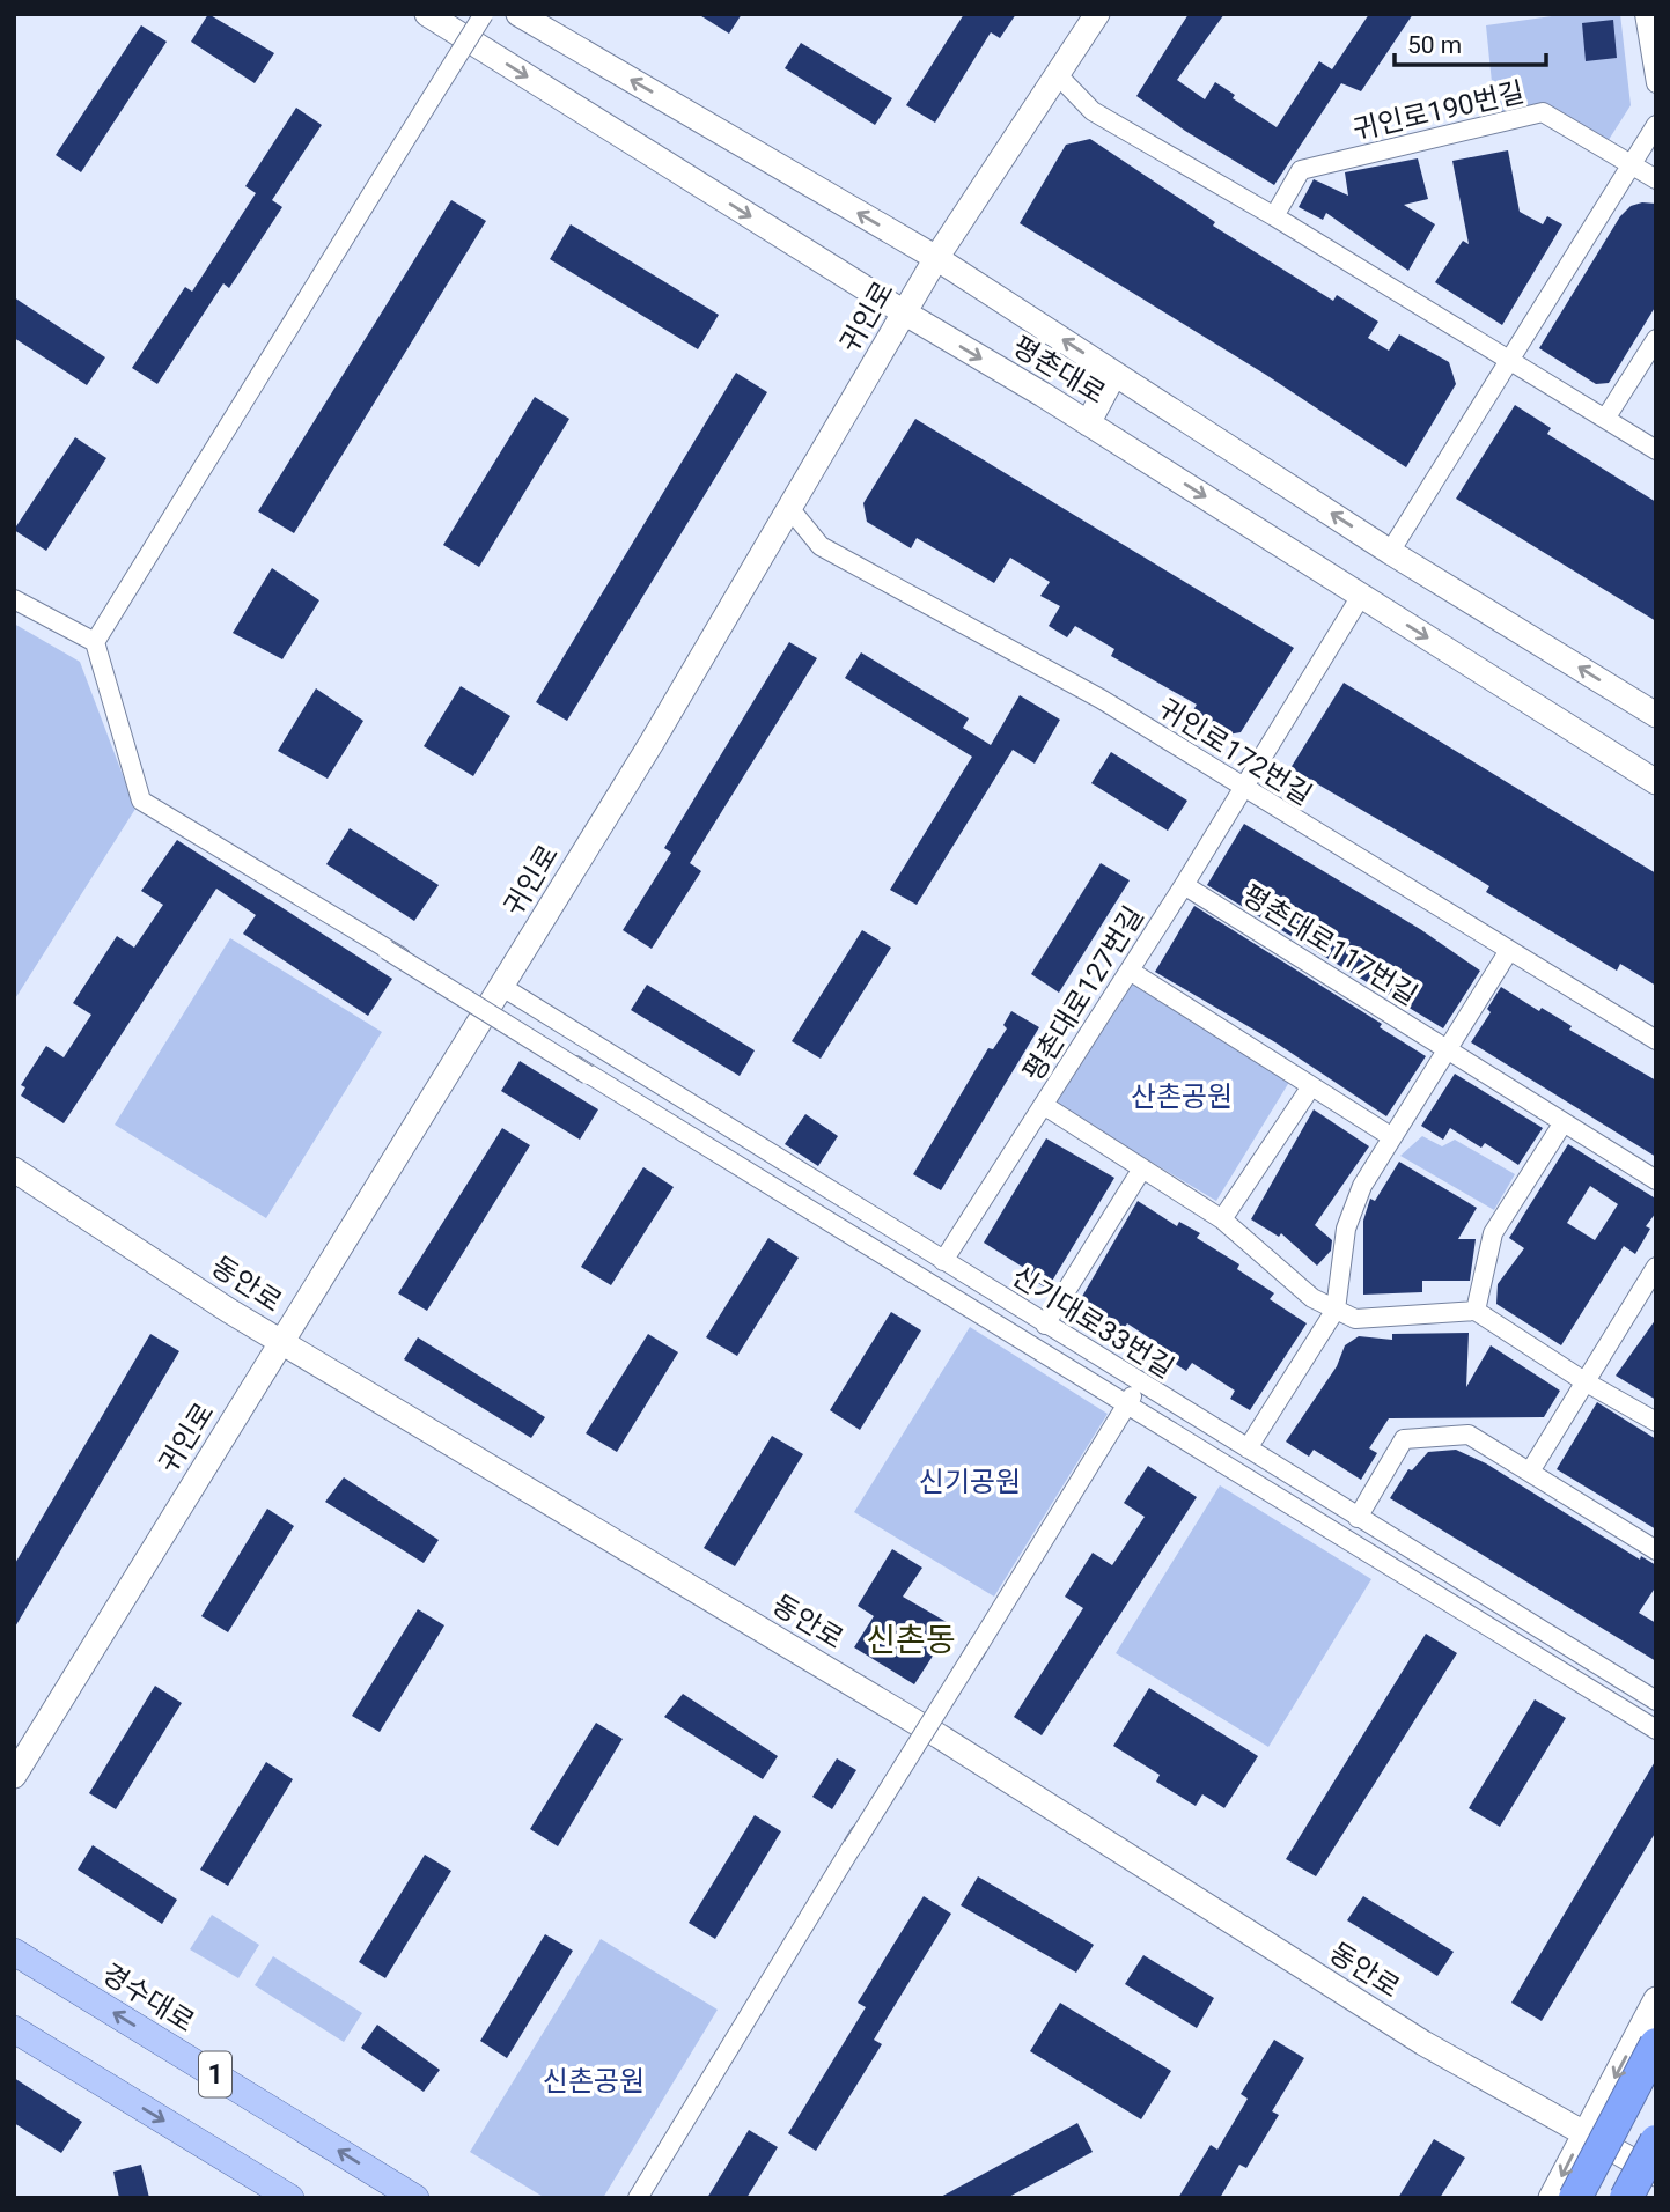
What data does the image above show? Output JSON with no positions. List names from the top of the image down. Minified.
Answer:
{"streets":{"main road":["경수대로","1"],"street":["귀인로190번길","귀인로","평촌대로","귀인로172번길","평촌대로117번길","평촌대로127번길","동안로","신기대로33번길"]},"crossings":[["귀인로","평촌대로"],["귀인로","귀인로172번길"],["귀인로","동안로"],["귀인로","신기대로33번길"],["평촌대로","평촌대로127번길"],["귀인로172번길","평촌대로127번길"],["평촌대로117번길","평촌대로127번길"]],"districts":["신촌동"],"parks":["산촌공원","신기공원","신촌공원"],"scale_bar":"50 m"}
